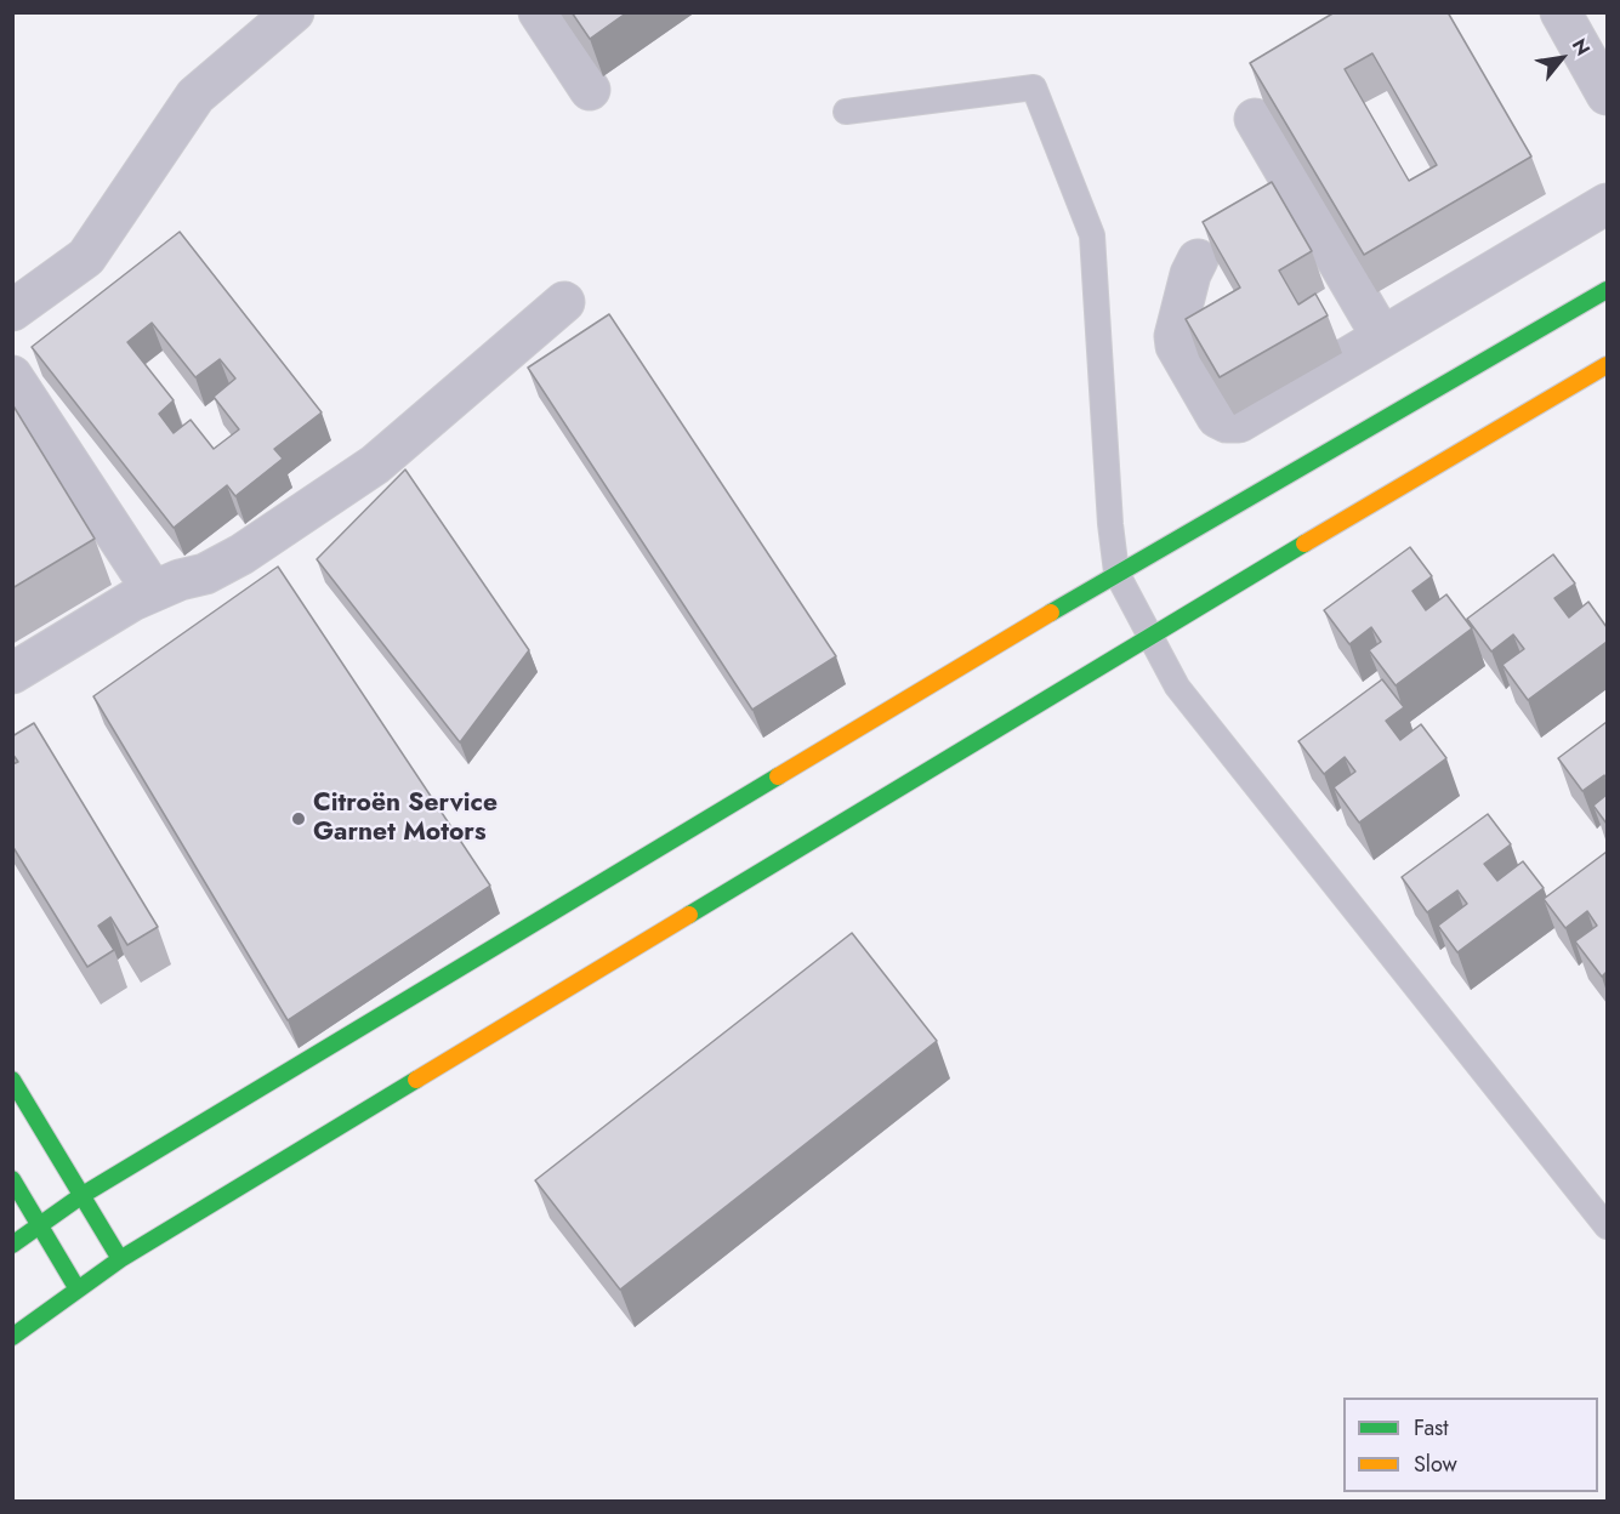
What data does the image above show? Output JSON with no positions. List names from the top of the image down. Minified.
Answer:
{"places":["Citroën Service Garnet Motors"],"legend":["Fast","Slow"],"north":"top right"}
